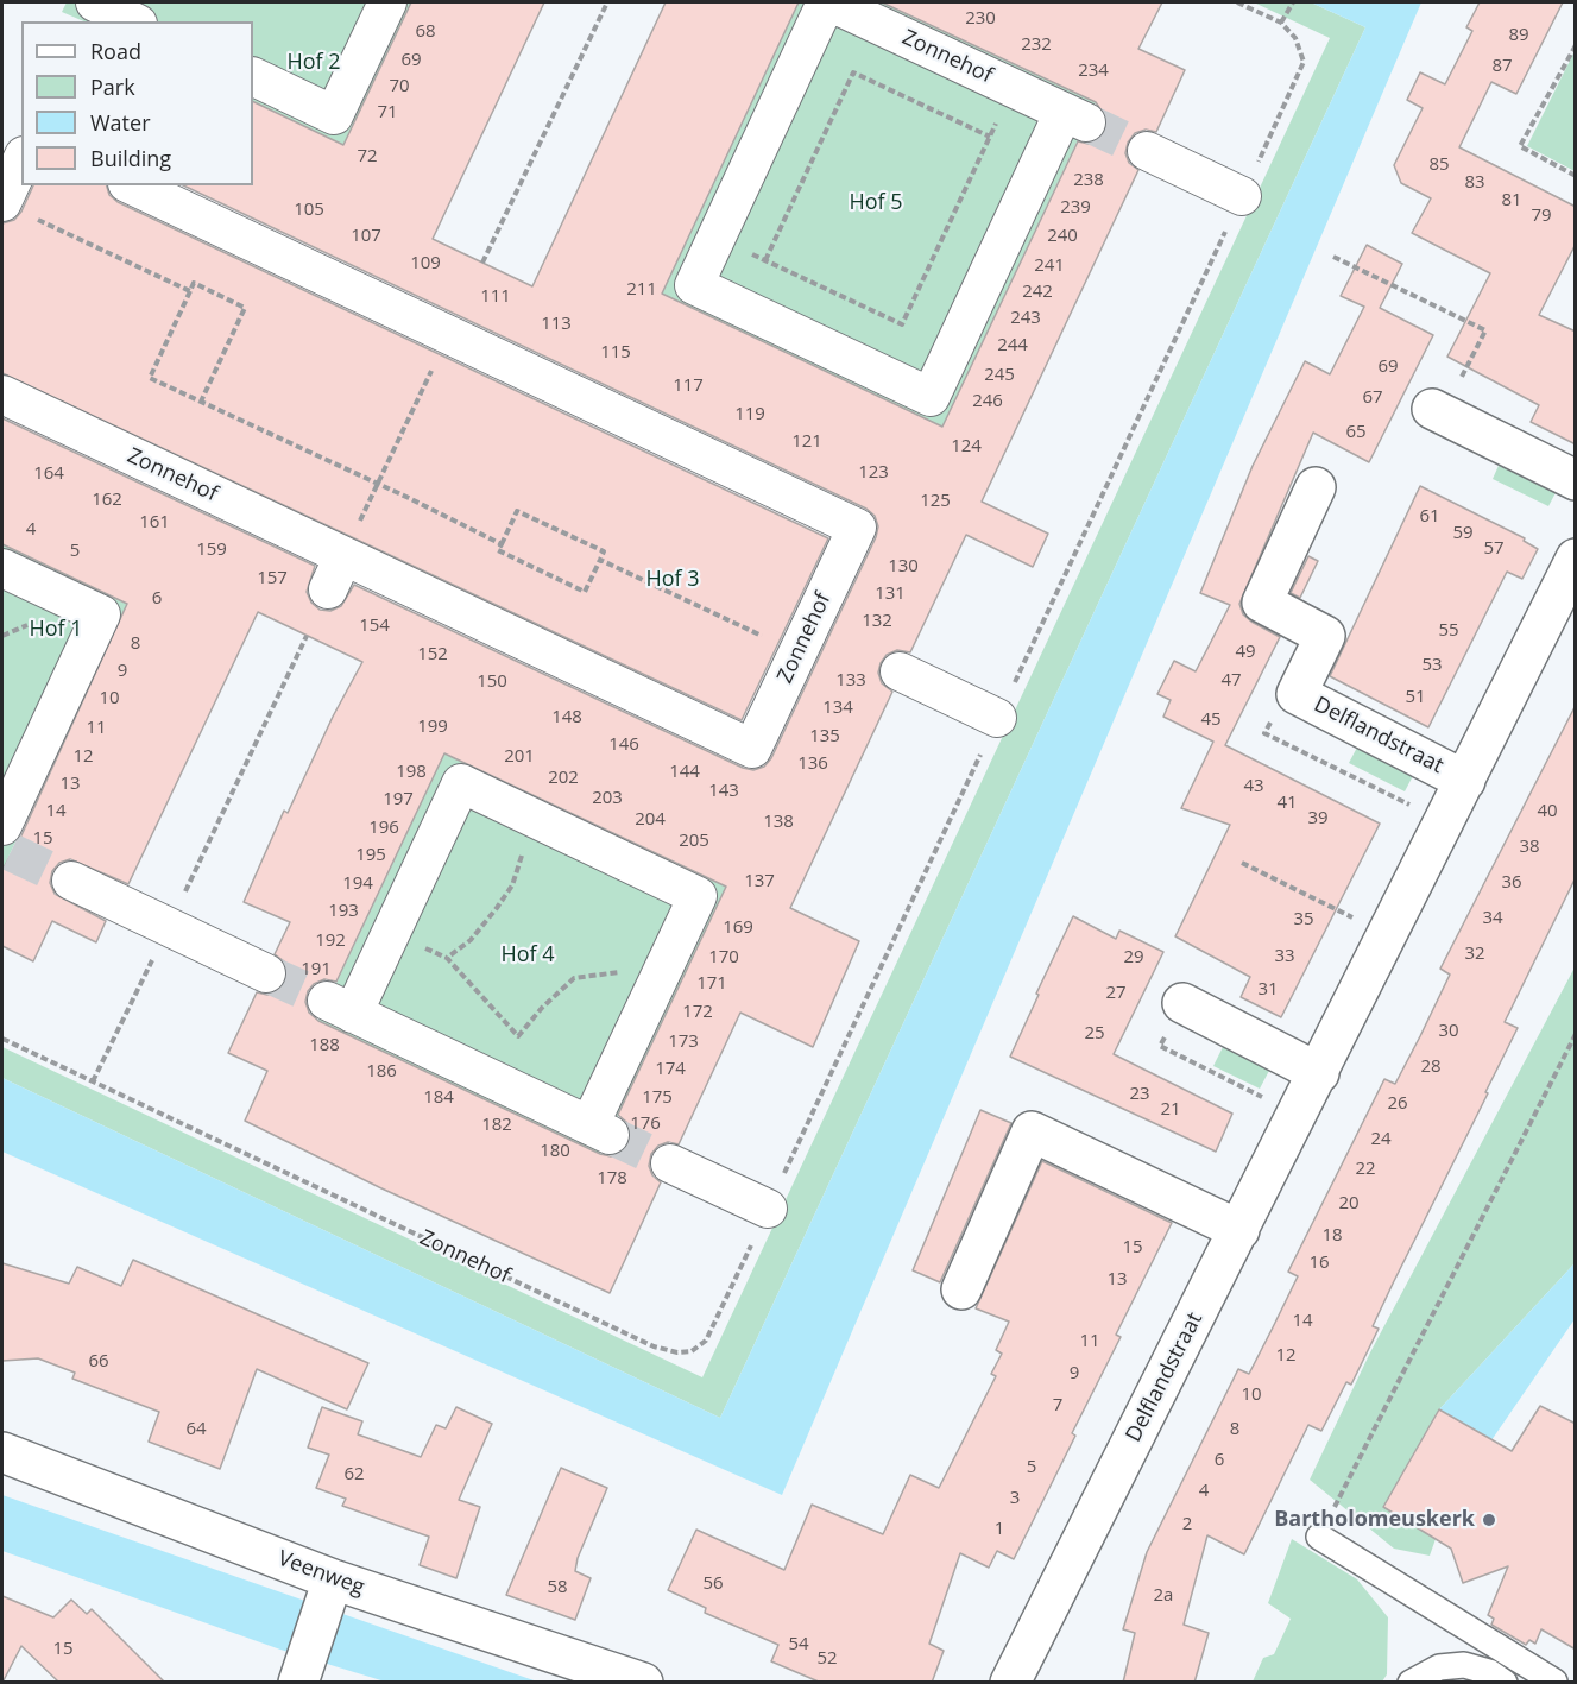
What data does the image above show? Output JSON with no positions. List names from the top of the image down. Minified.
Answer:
{"streets":{"street":["Zonnehof","Delflandstraat","Veenweg"]},"parks":["Hof 2","Hof 5","Hof 3","Hof 1","Hof 4"],"places":["Bartholomeuskerk"],"house_numbers":["230","68","89","232","69","87","234","70","71","72","85","238","83","81","239","105","79","107","240","109","241","211","242","111","243","113","244","115","69","245","117","67","246","119","65","121","124","123","164","162","125","61","161","4","59","57","159","5","130","157","131","6","132","154","55","8","49","152","53","9","133","47","150","51","10","134","148","45","199","11","135","146","12","201","136","198","144","202","13","43","143","203","197","41","14","40","39","204","138","196","15","205","38","195","137","36","194","193","34","35","169","192","32","33","170","29","191","171","31","27","172","30","25","173","188","28","174","186","23","184","175","26","21","176","182","24","180","22","178","20","18","15","16","13","14","11","12","66","9","10","7","64","8","6","5","62","4","3","2","1","56","58","2a","54","15","52"],"legend":["Road","Park","Water","Building"]}
